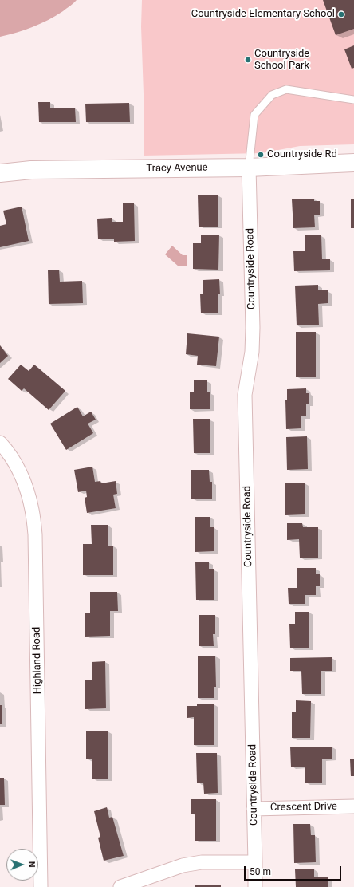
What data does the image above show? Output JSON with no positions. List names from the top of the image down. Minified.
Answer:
{"streets":{"street":["Tracy Avenue","Countryside Road","Highland Road","Crescent Drive"]},"crossings":[["Tracy Avenue","Countryside Road"],["Countryside Road","Crescent Drive"]],"places":["Countryside Elementary School","Countryside School Park","Countryside Rd"],"scale_bar":"50 m","north":"right"}
